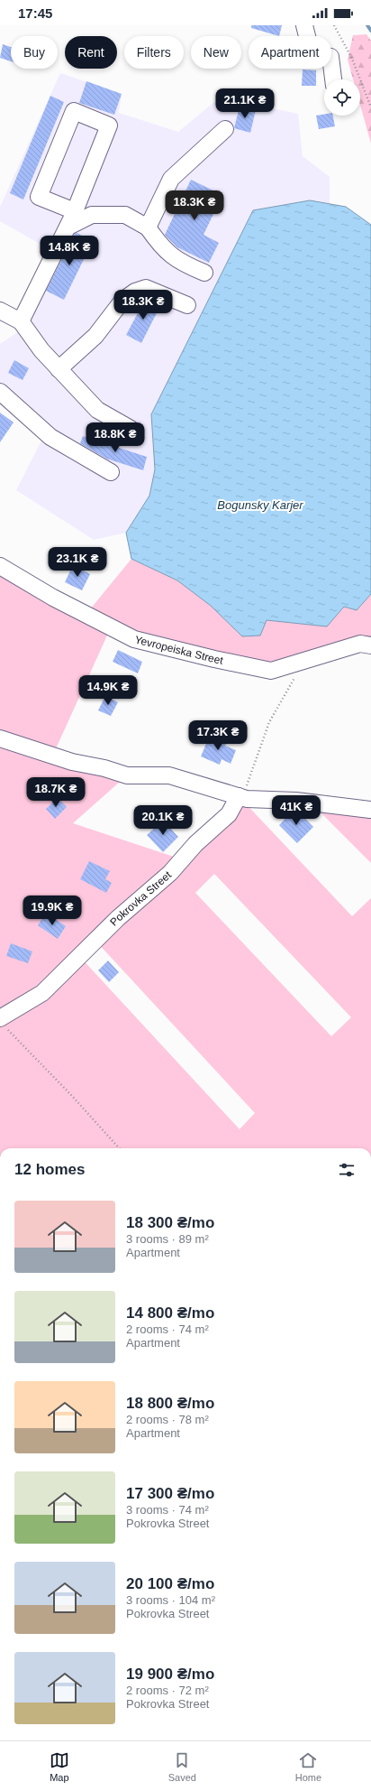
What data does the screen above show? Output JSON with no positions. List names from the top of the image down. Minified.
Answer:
{"streets":{"street":["Yevropeiska Street","Pokrovka Street"]},"water":["Bogunsky Karjer"],"page":{"status":"17:45","chip":["Buy","Rent","Filters","New","Apartment"],"price":["21.1K ₴","18.3K ₴","14.8K ₴","18.3K ₴","18.8K ₴","23.1K ₴","14.9K ₴","17.3K ₴","18.7K ₴","41K ₴","20.1K ₴","19.9K ₴"],"heading":"12 homes","list":[{"name":"18 300 ₴/mo","note":"3 rooms · 89 m² · Apartment"},{"name":"14 800 ₴/mo","note":"2 rooms · 74 m² · Apartment"},{"name":"18 800 ₴/mo","note":"2 rooms · 78 m² · Apartment"},{"name":"17 300 ₴/mo","note":"3 rooms · 74 m² · Pokrovka Street"},{"name":"20 100 ₴/mo","note":"3 rooms · 104 m² · Pokrovka Street"},{"name":"19 900 ₴/mo","note":"2 rooms · 72 m² · Pokrovka Street"}],"tabs":["Map","Saved","Home"]}}
